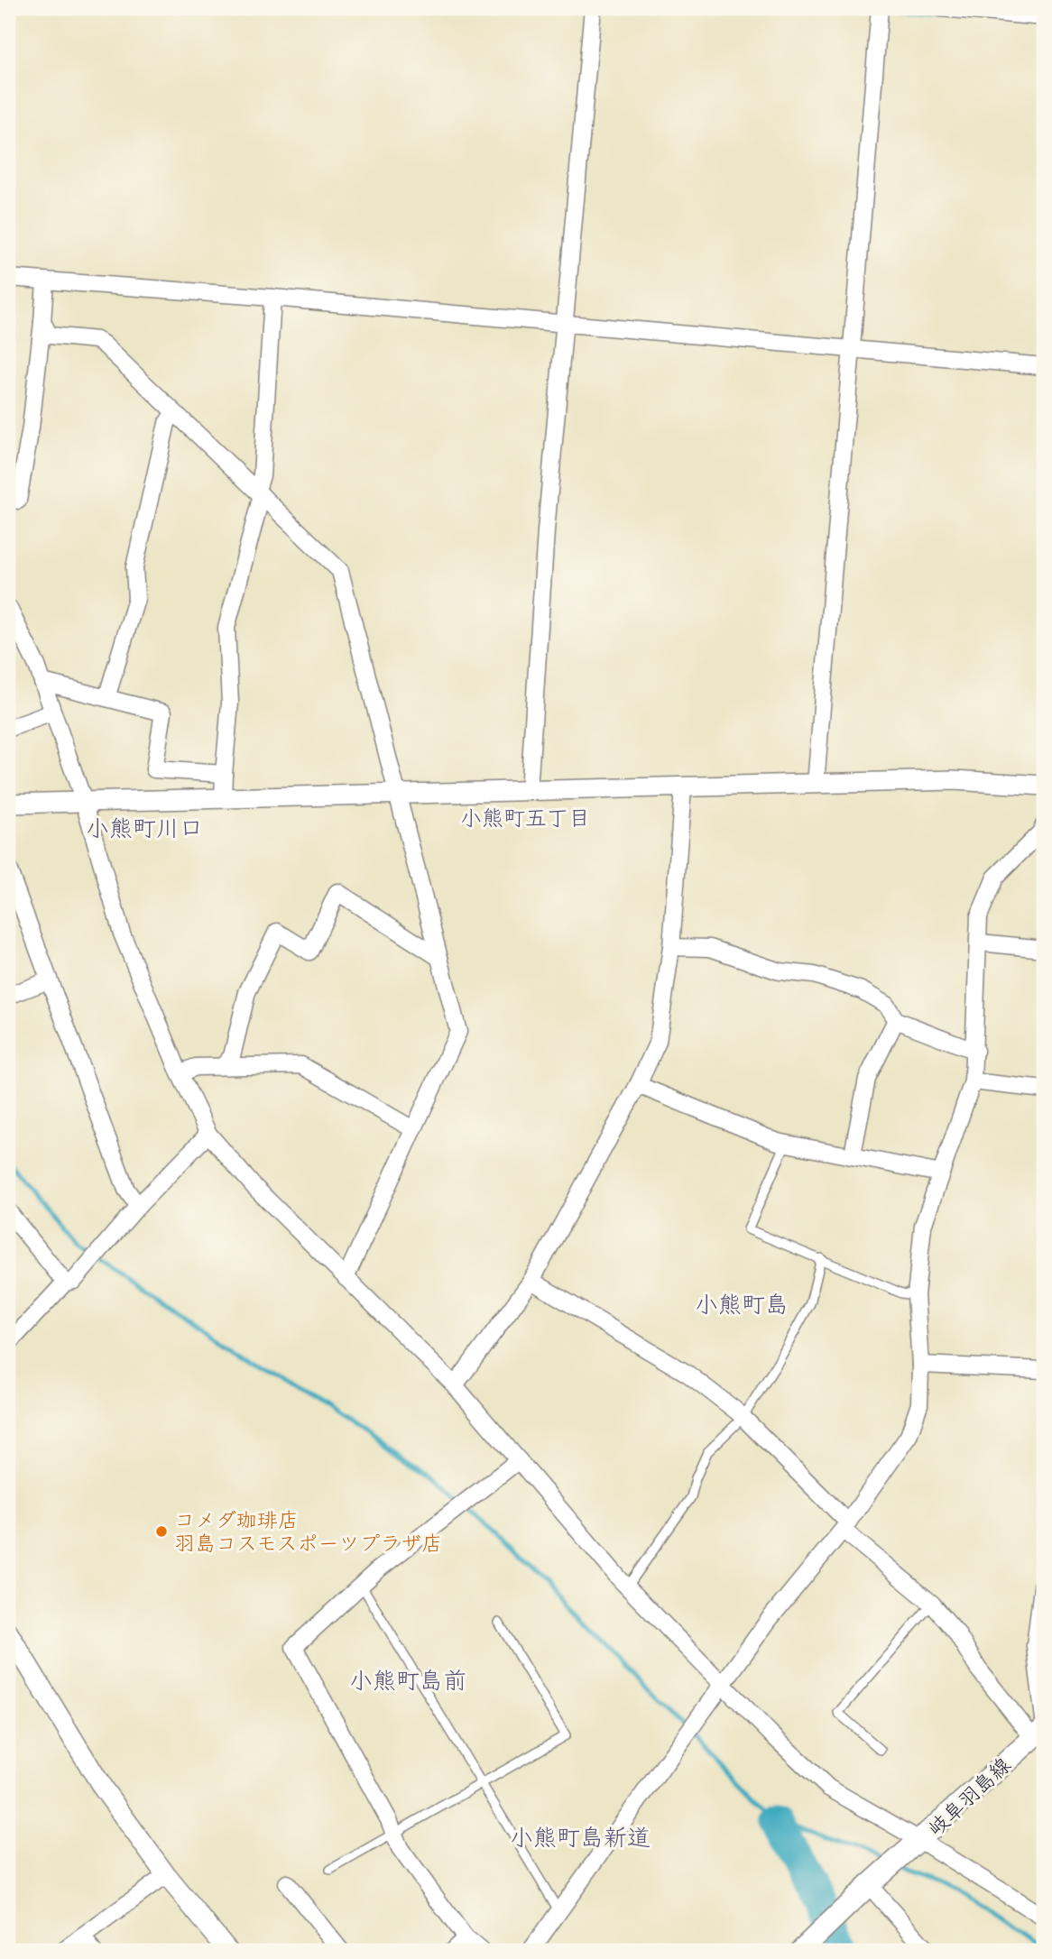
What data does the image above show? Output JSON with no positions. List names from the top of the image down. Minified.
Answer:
{"streets":{"main road":["岐阜羽島線"]},"districts":["小熊町五丁目","小熊町川口","小熊町島","小熊町島前","小熊町島新道"],"places":["コメダ珈琲店 羽島コスモスポーツプラザ店"]}
